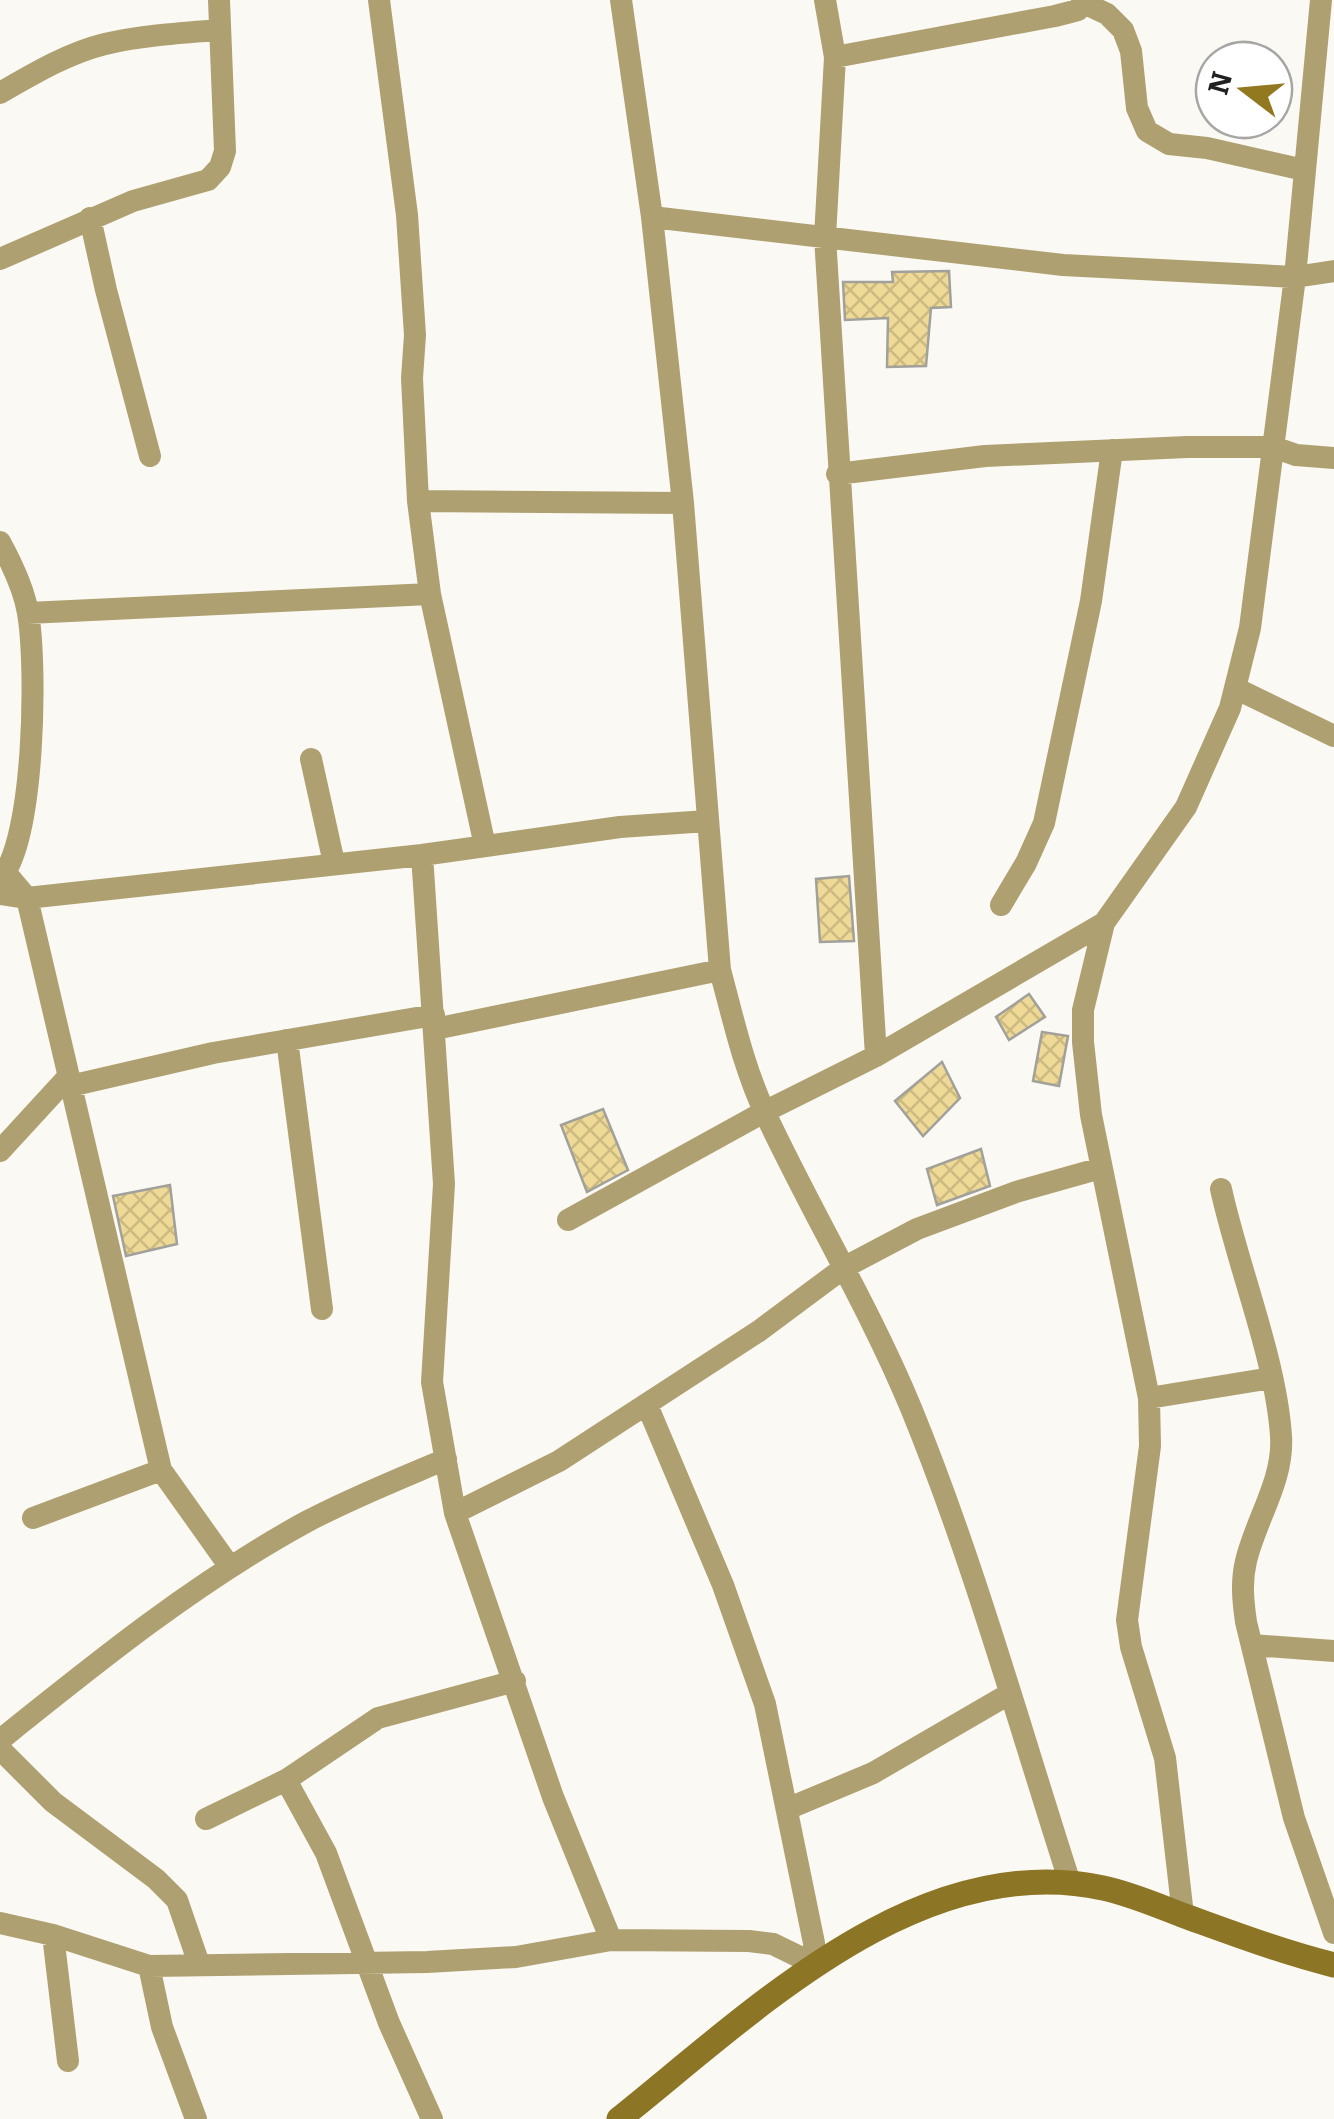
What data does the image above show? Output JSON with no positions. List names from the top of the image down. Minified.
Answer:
{"north":"left"}
